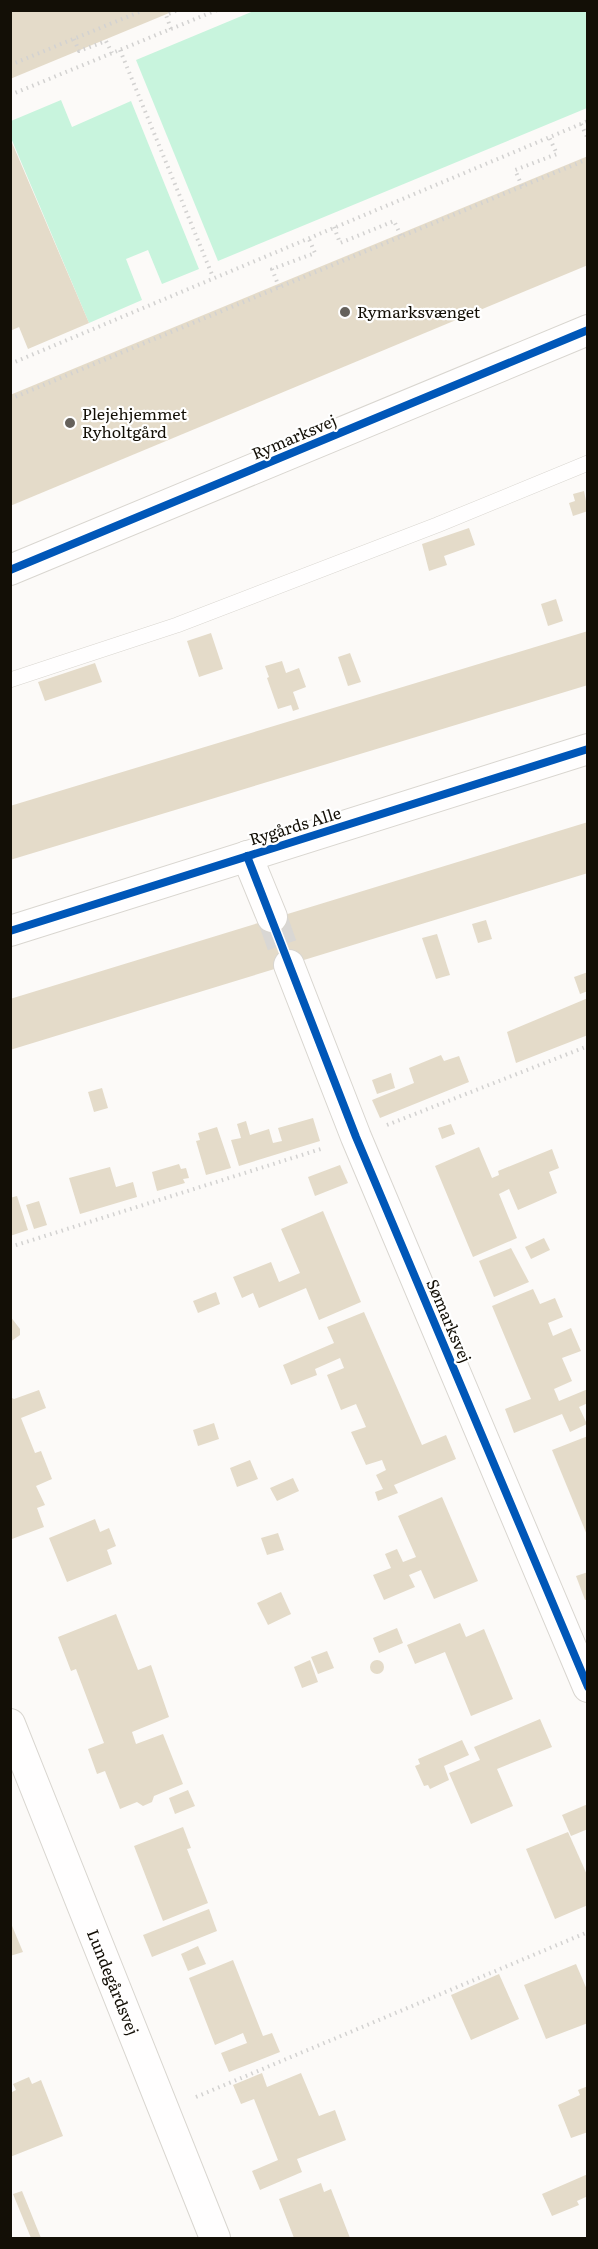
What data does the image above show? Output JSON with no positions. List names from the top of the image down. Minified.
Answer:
{"streets":{"street":["Rymarksvej","Rygårds Alle","Sømarksvej","Lundegårdsvej"]},"places":["Rymarksvænget","Plejehjemmet Ryholtgård"]}
